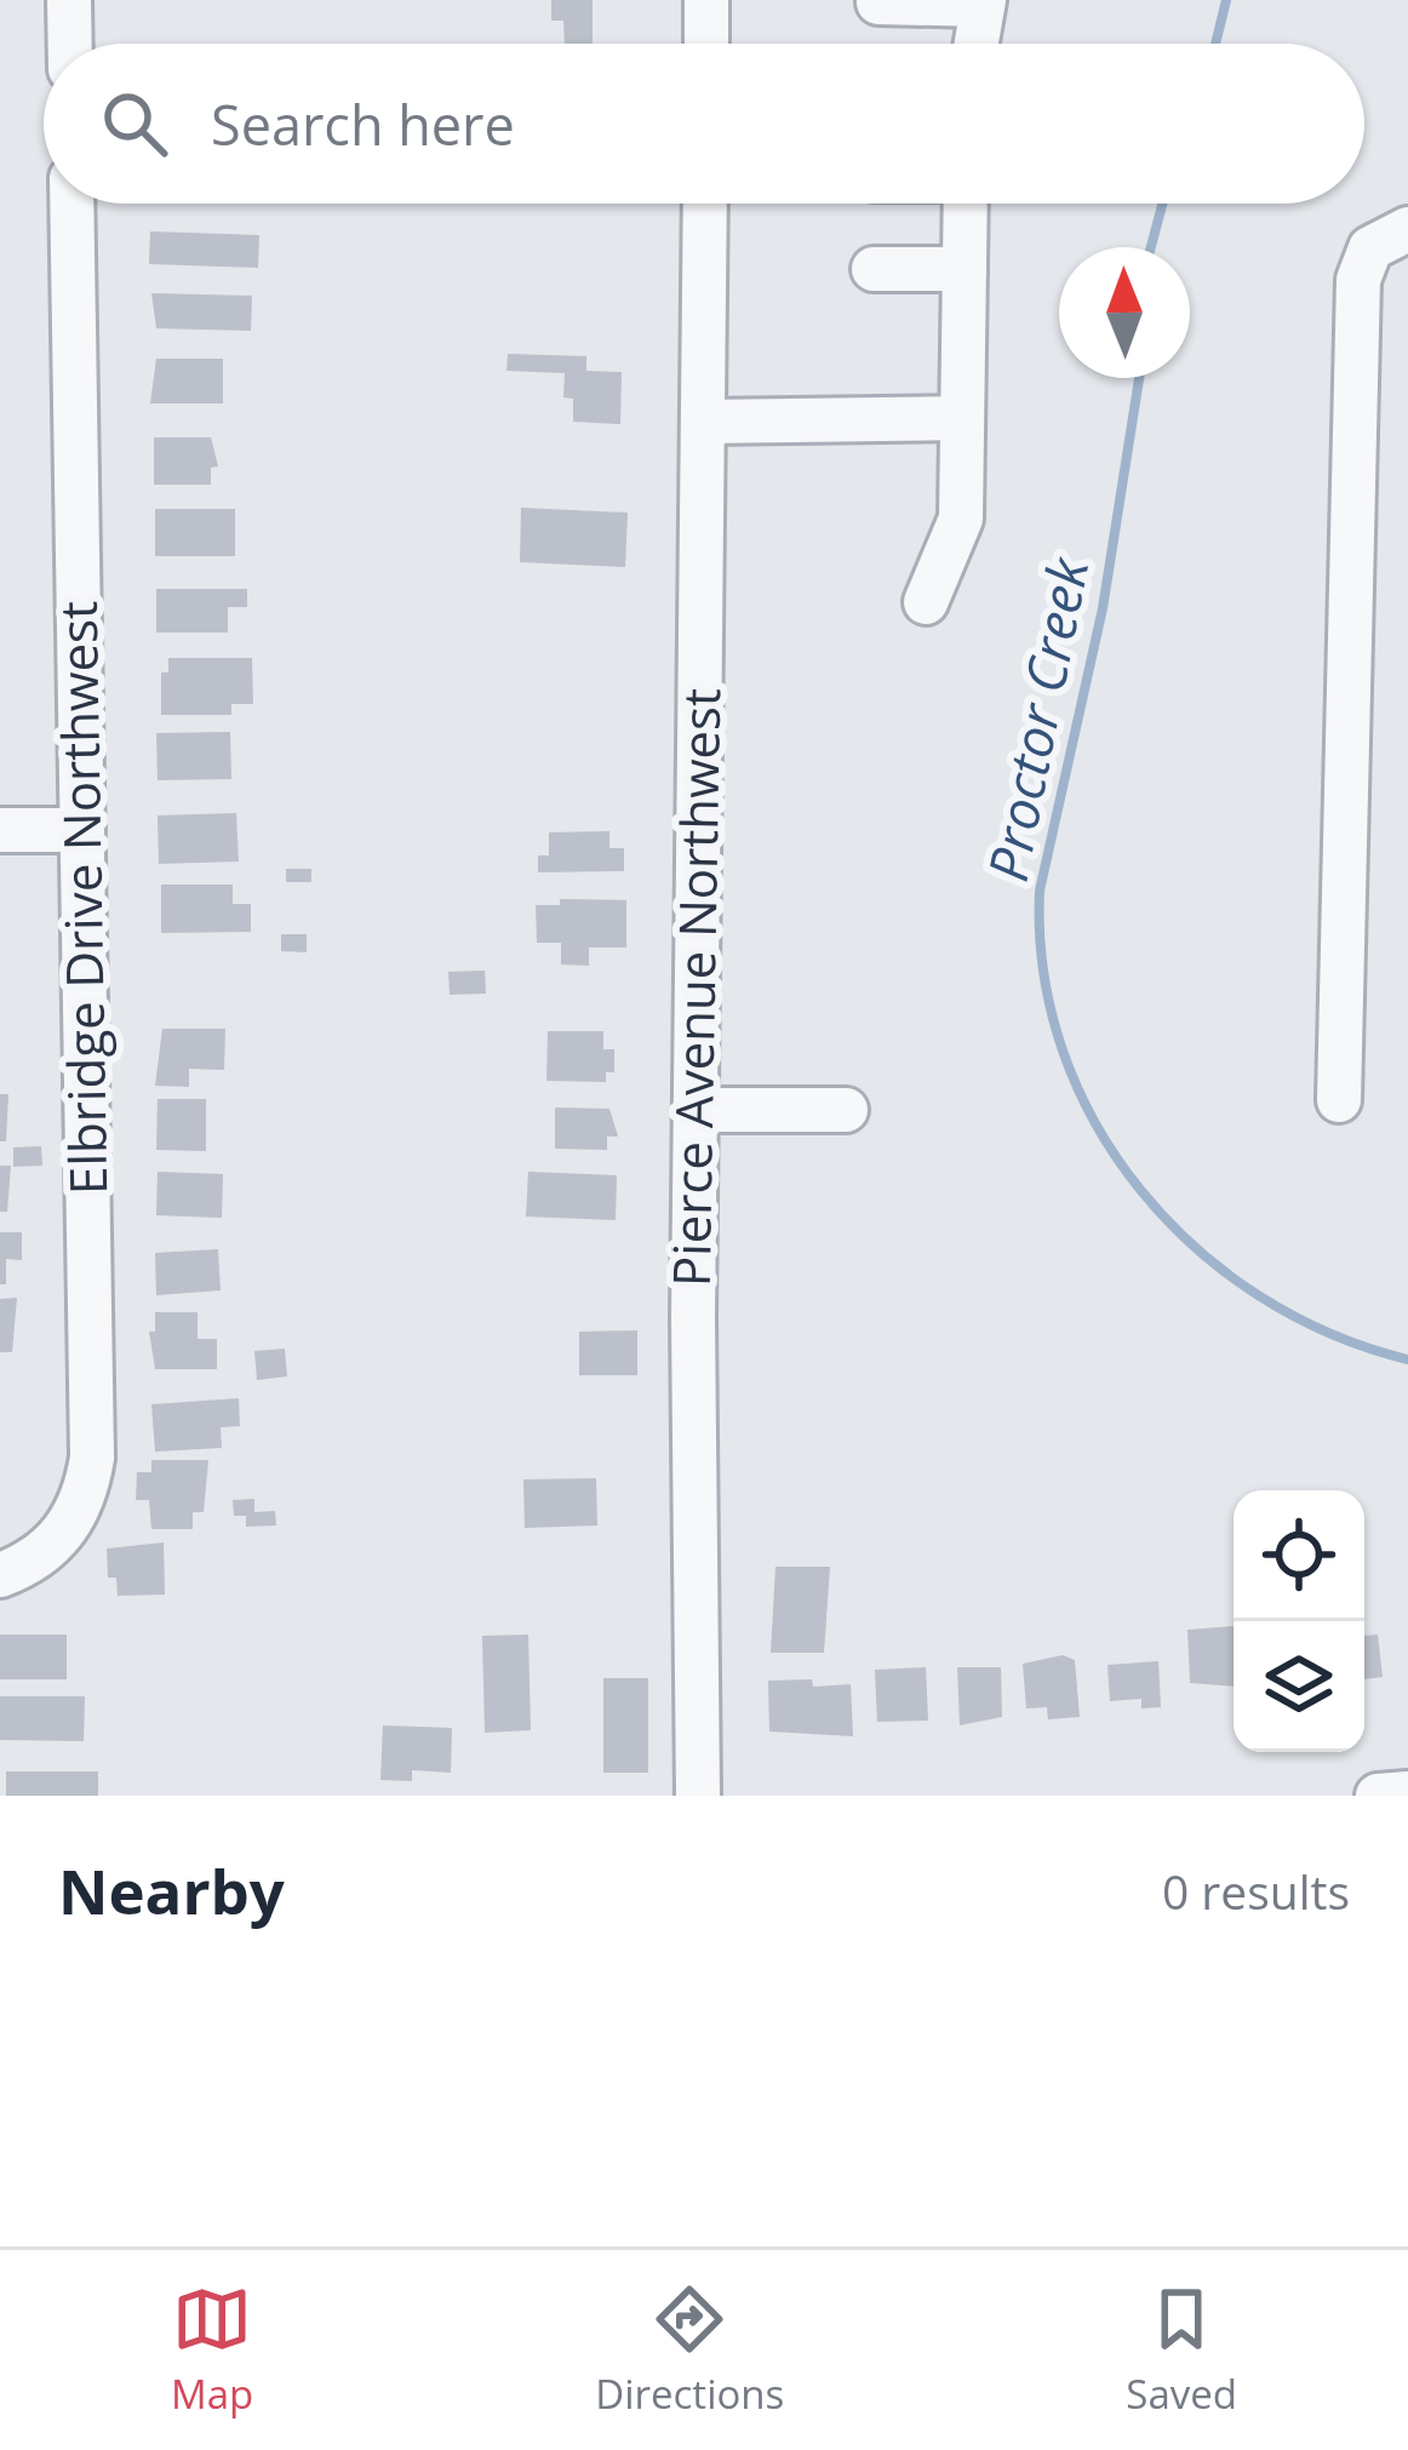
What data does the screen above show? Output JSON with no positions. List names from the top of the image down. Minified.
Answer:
{"streets":{"street":["Elbridge Drive Northwest","Pierce Avenue Northwest"]},"water":["Proctor Creek"],"north":"top","page":{"search":"Search here","heading":["Nearby","0 results"],"nav":["Map","Directions","Saved"]}}
